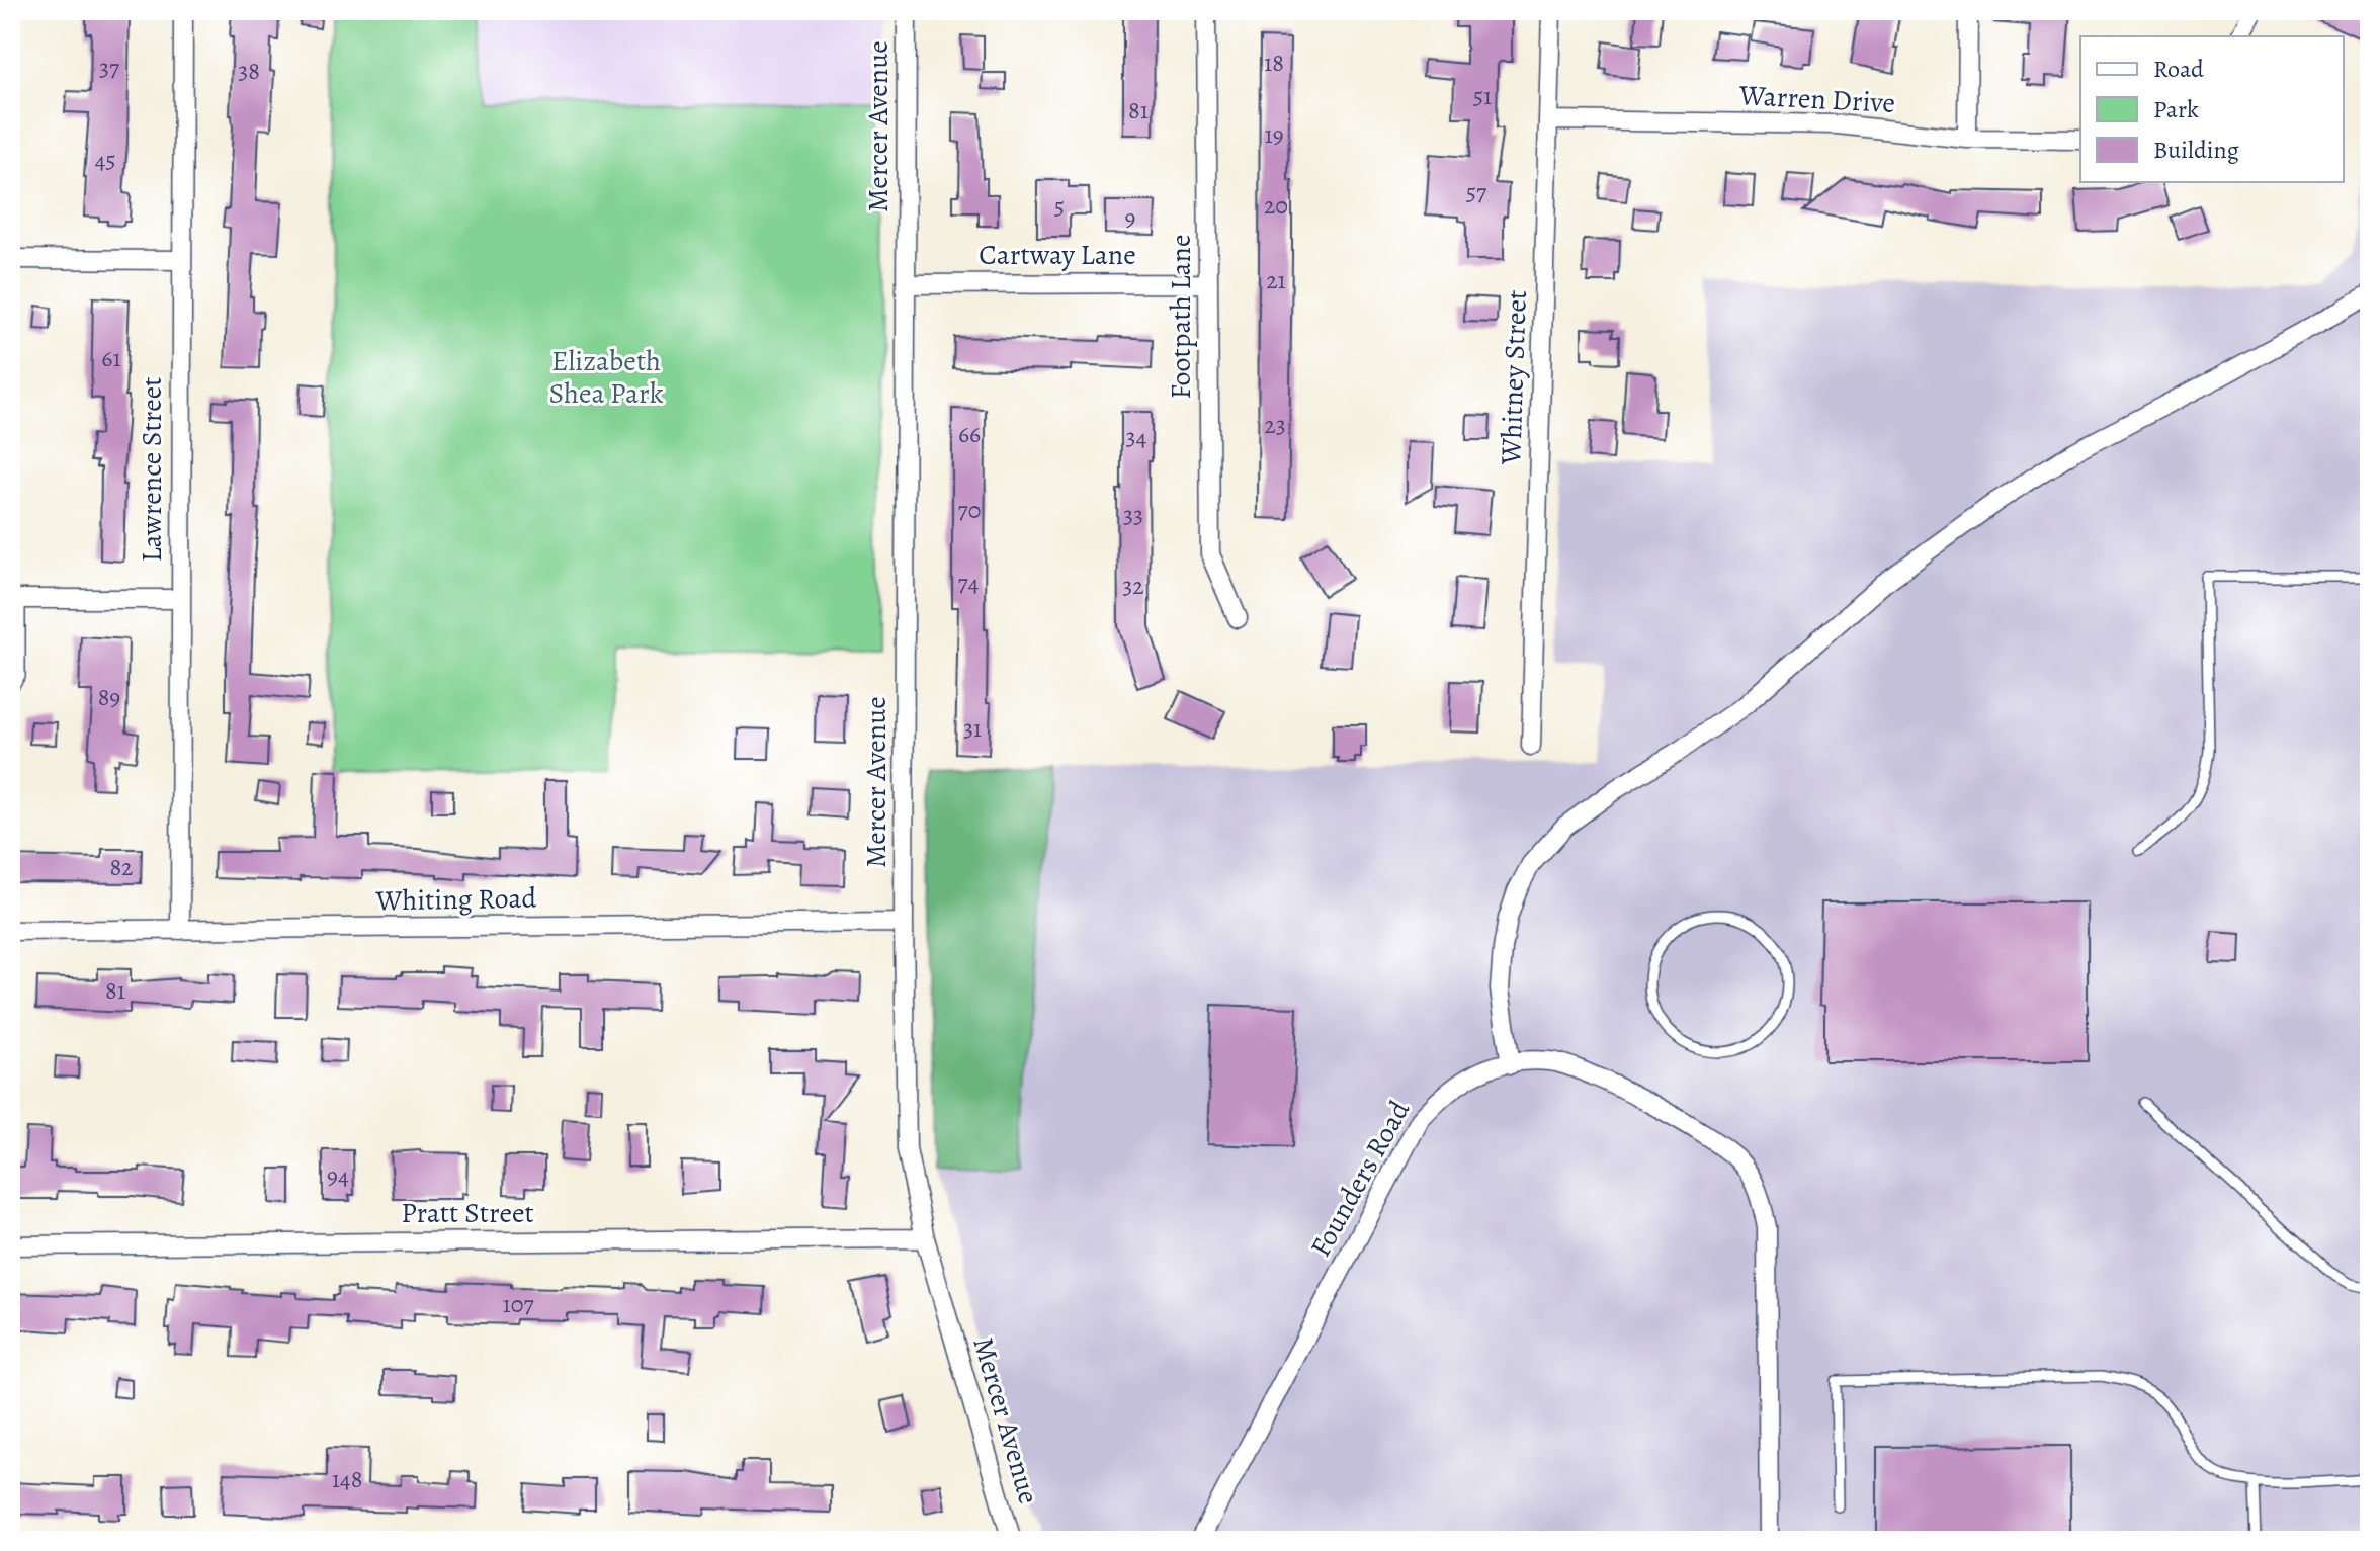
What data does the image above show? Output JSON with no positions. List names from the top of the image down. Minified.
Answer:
{"streets":{"street":["Warren Drive","Mercer Avenue","Cartway Lane","Footpath Lane","Whitney Street","Lawrence Street","Whiting Road","Founders Road","Pratt Street"]},"crossings":[["Warren Drive","Whitney Street"],["Mercer Avenue","Cartway Lane"],["Mercer Avenue","Whiting Road"],["Mercer Avenue","Pratt Street"],["Cartway Lane","Footpath Lane"],["Lawrence Street","Whiting Road"]],"parks":["Elizabeth Shea Park"],"house_numbers":["18","37","38","51","81","19","45","57","20","5","9","21","61","23","66","34","70","33","74","32","89","31","82","81","94","107","148"],"legend":["Road","Park","Building"]}
